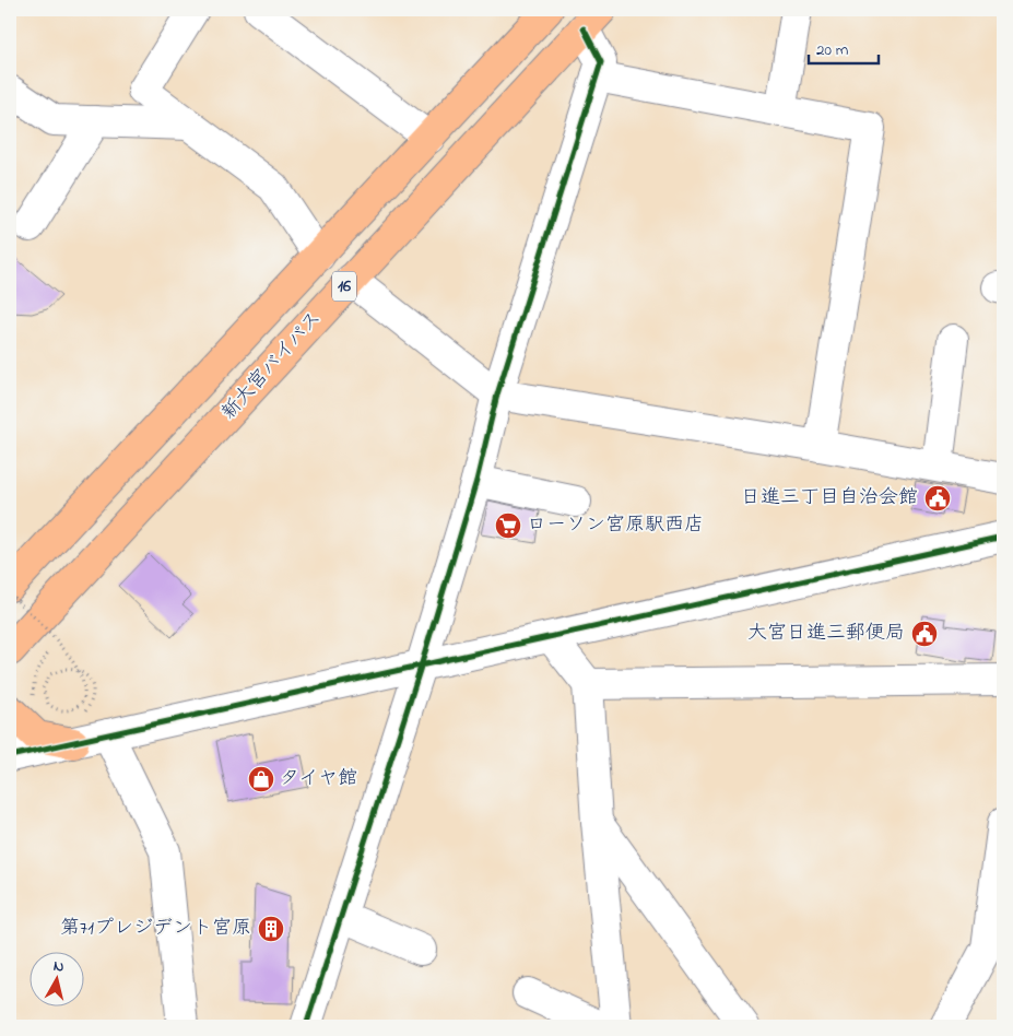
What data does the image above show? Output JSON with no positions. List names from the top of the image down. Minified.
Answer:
{"streets":{"highway":["16","新大宮バイパス"]},"places":{"public building":["日進三丁目自治会館","大宮日進三郵便局"],"supermarket":["ローソン宮原駅西店"],"shop":["タイヤ館"],"building":["第71プレジデント宮原"]},"scale_bar":"20 m","north":"top"}
